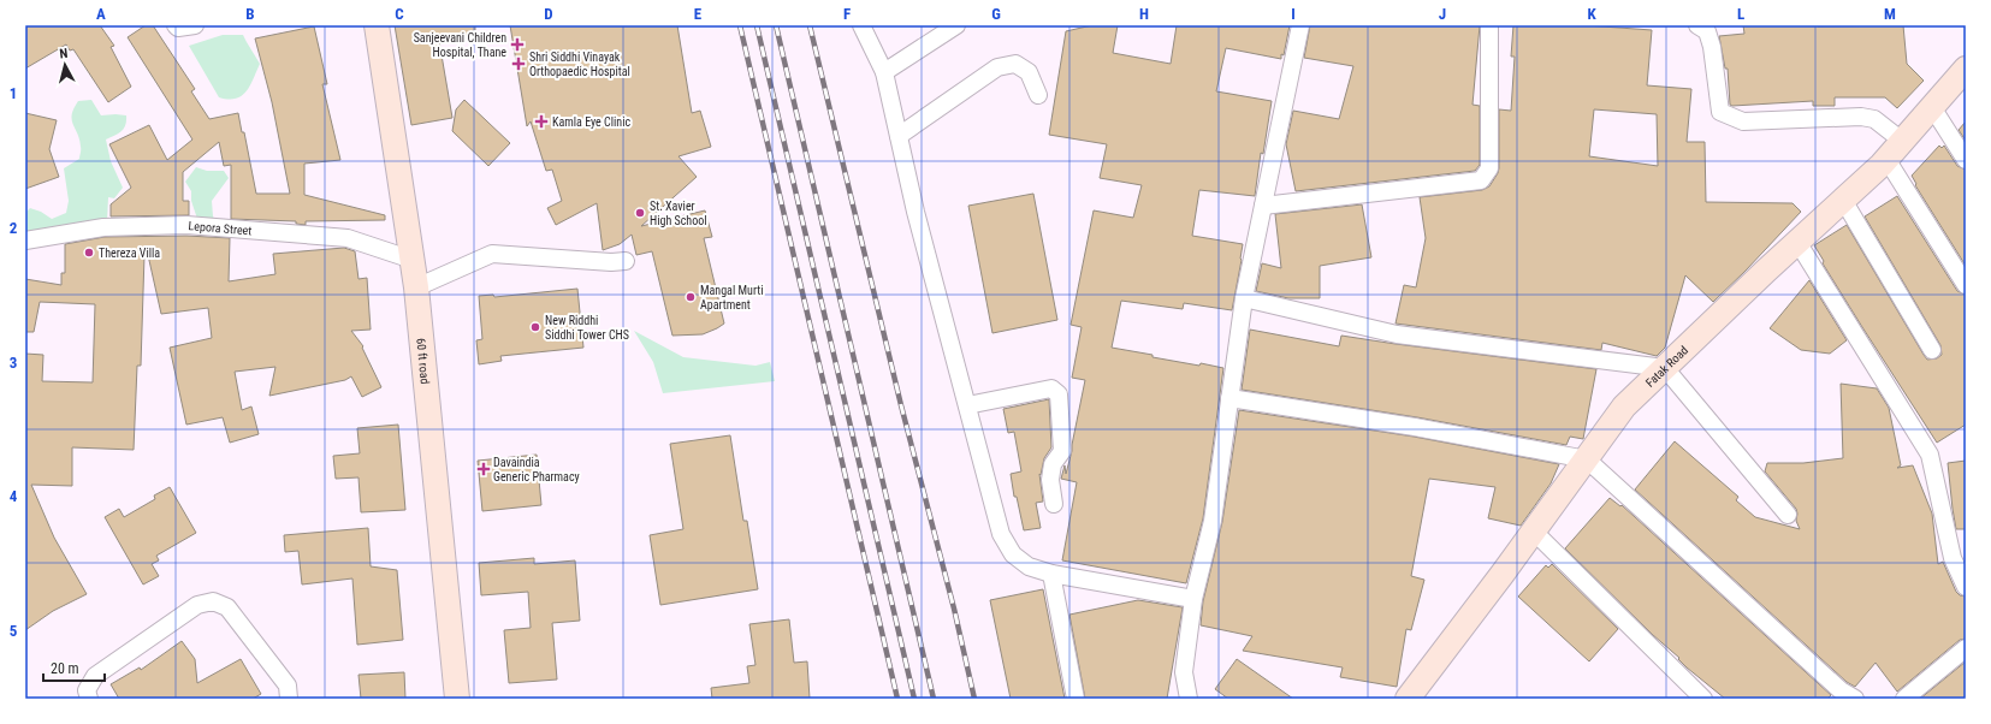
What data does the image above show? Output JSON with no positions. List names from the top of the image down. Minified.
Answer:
{"streets":{"main road":["60 ft road","Fatak Road"],"street":["Lepora Street"]},"crossings":[["Lepora Street","60 ft road"]],"places":{"health":["Sanjeevani Children Hospital, Thane","Shri Siddhi Vinayak Orthopaedic Hospital","Kamla Eye Clinic","Davaindia Generic Pharmacy"],"other":["St. Xavier High School","Thereza Villa","Mangal Murti Apartment","New Riddhi Siddhi Tower CHS"]},"scale_bar":"20 m","north":"top","grid":{"columns":["A","B","C","D","E","F","G","H","I","J","K","L","M"],"rows":["1","2","3","4","5"]}}
